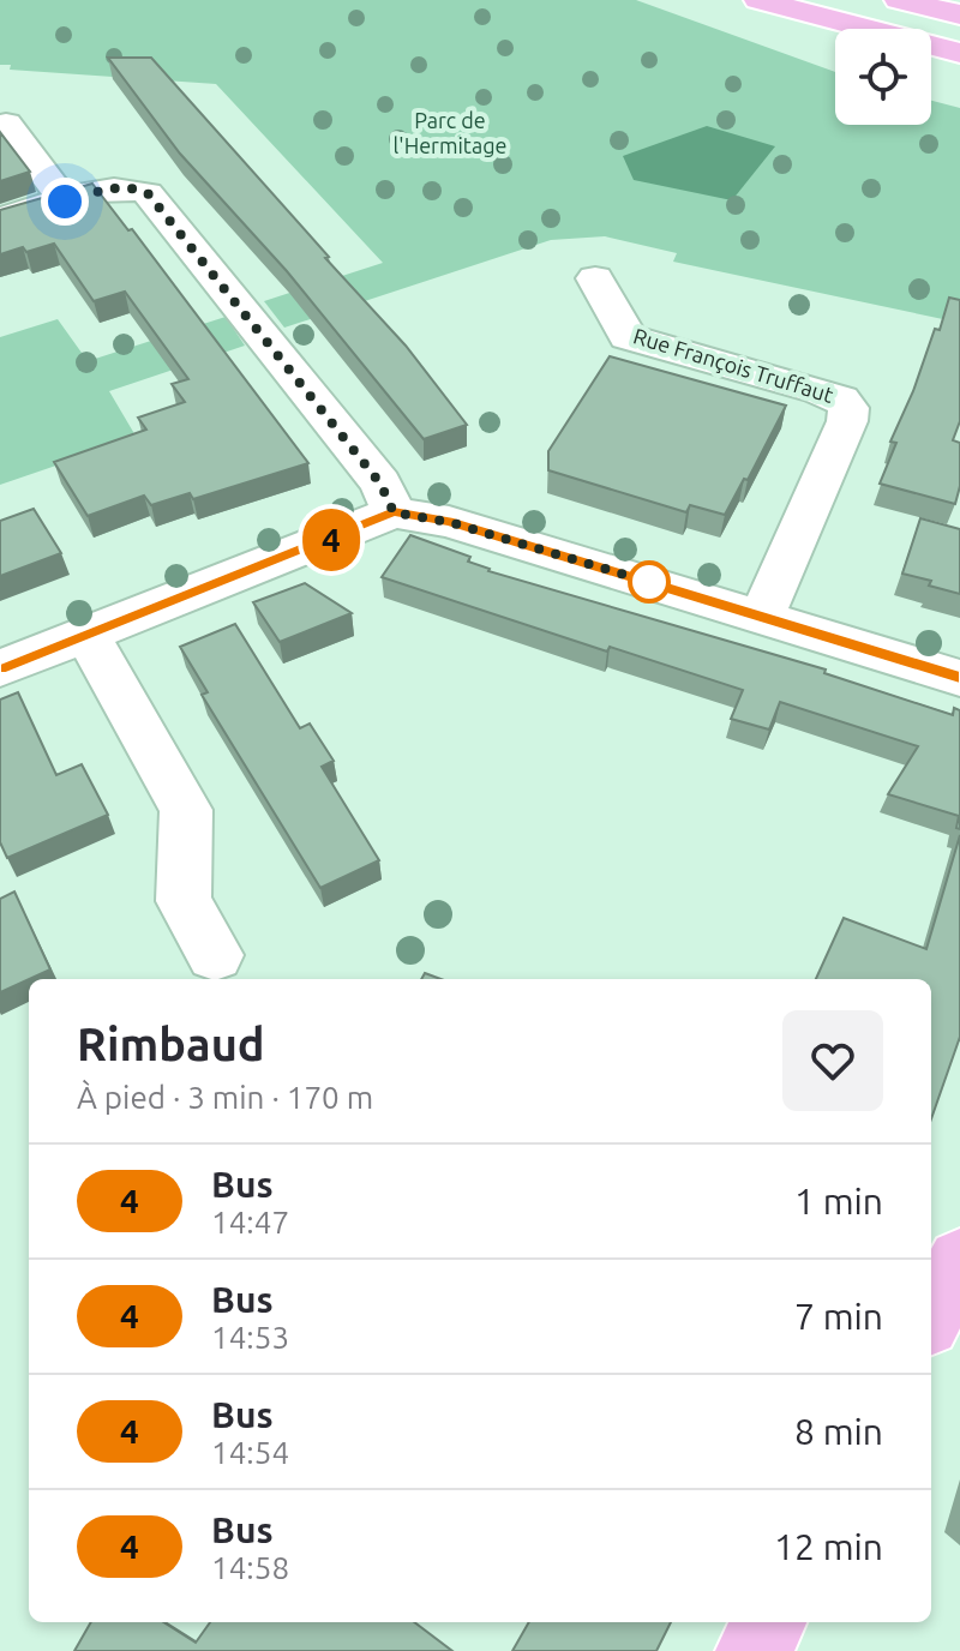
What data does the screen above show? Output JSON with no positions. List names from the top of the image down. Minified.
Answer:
{"streets":{"street":["Rue François Truffaut"]},"parks":["Parc de l'Hermitage"],"lines":["bus line 4"],"page":{"on_map":"4","heading":["Rimbaud","À pied · 3 min · 170 m"],"list":[{"mark":"4","name":"Bus","note":"14:47","value":"1 min"},{"mark":"4","name":"Bus","note":"14:53","value":"7 min"},{"mark":"4","name":"Bus","note":"14:54","value":"8 min"},{"mark":"4","name":"Bus","note":"14:58","value":"12 min"}]}}
